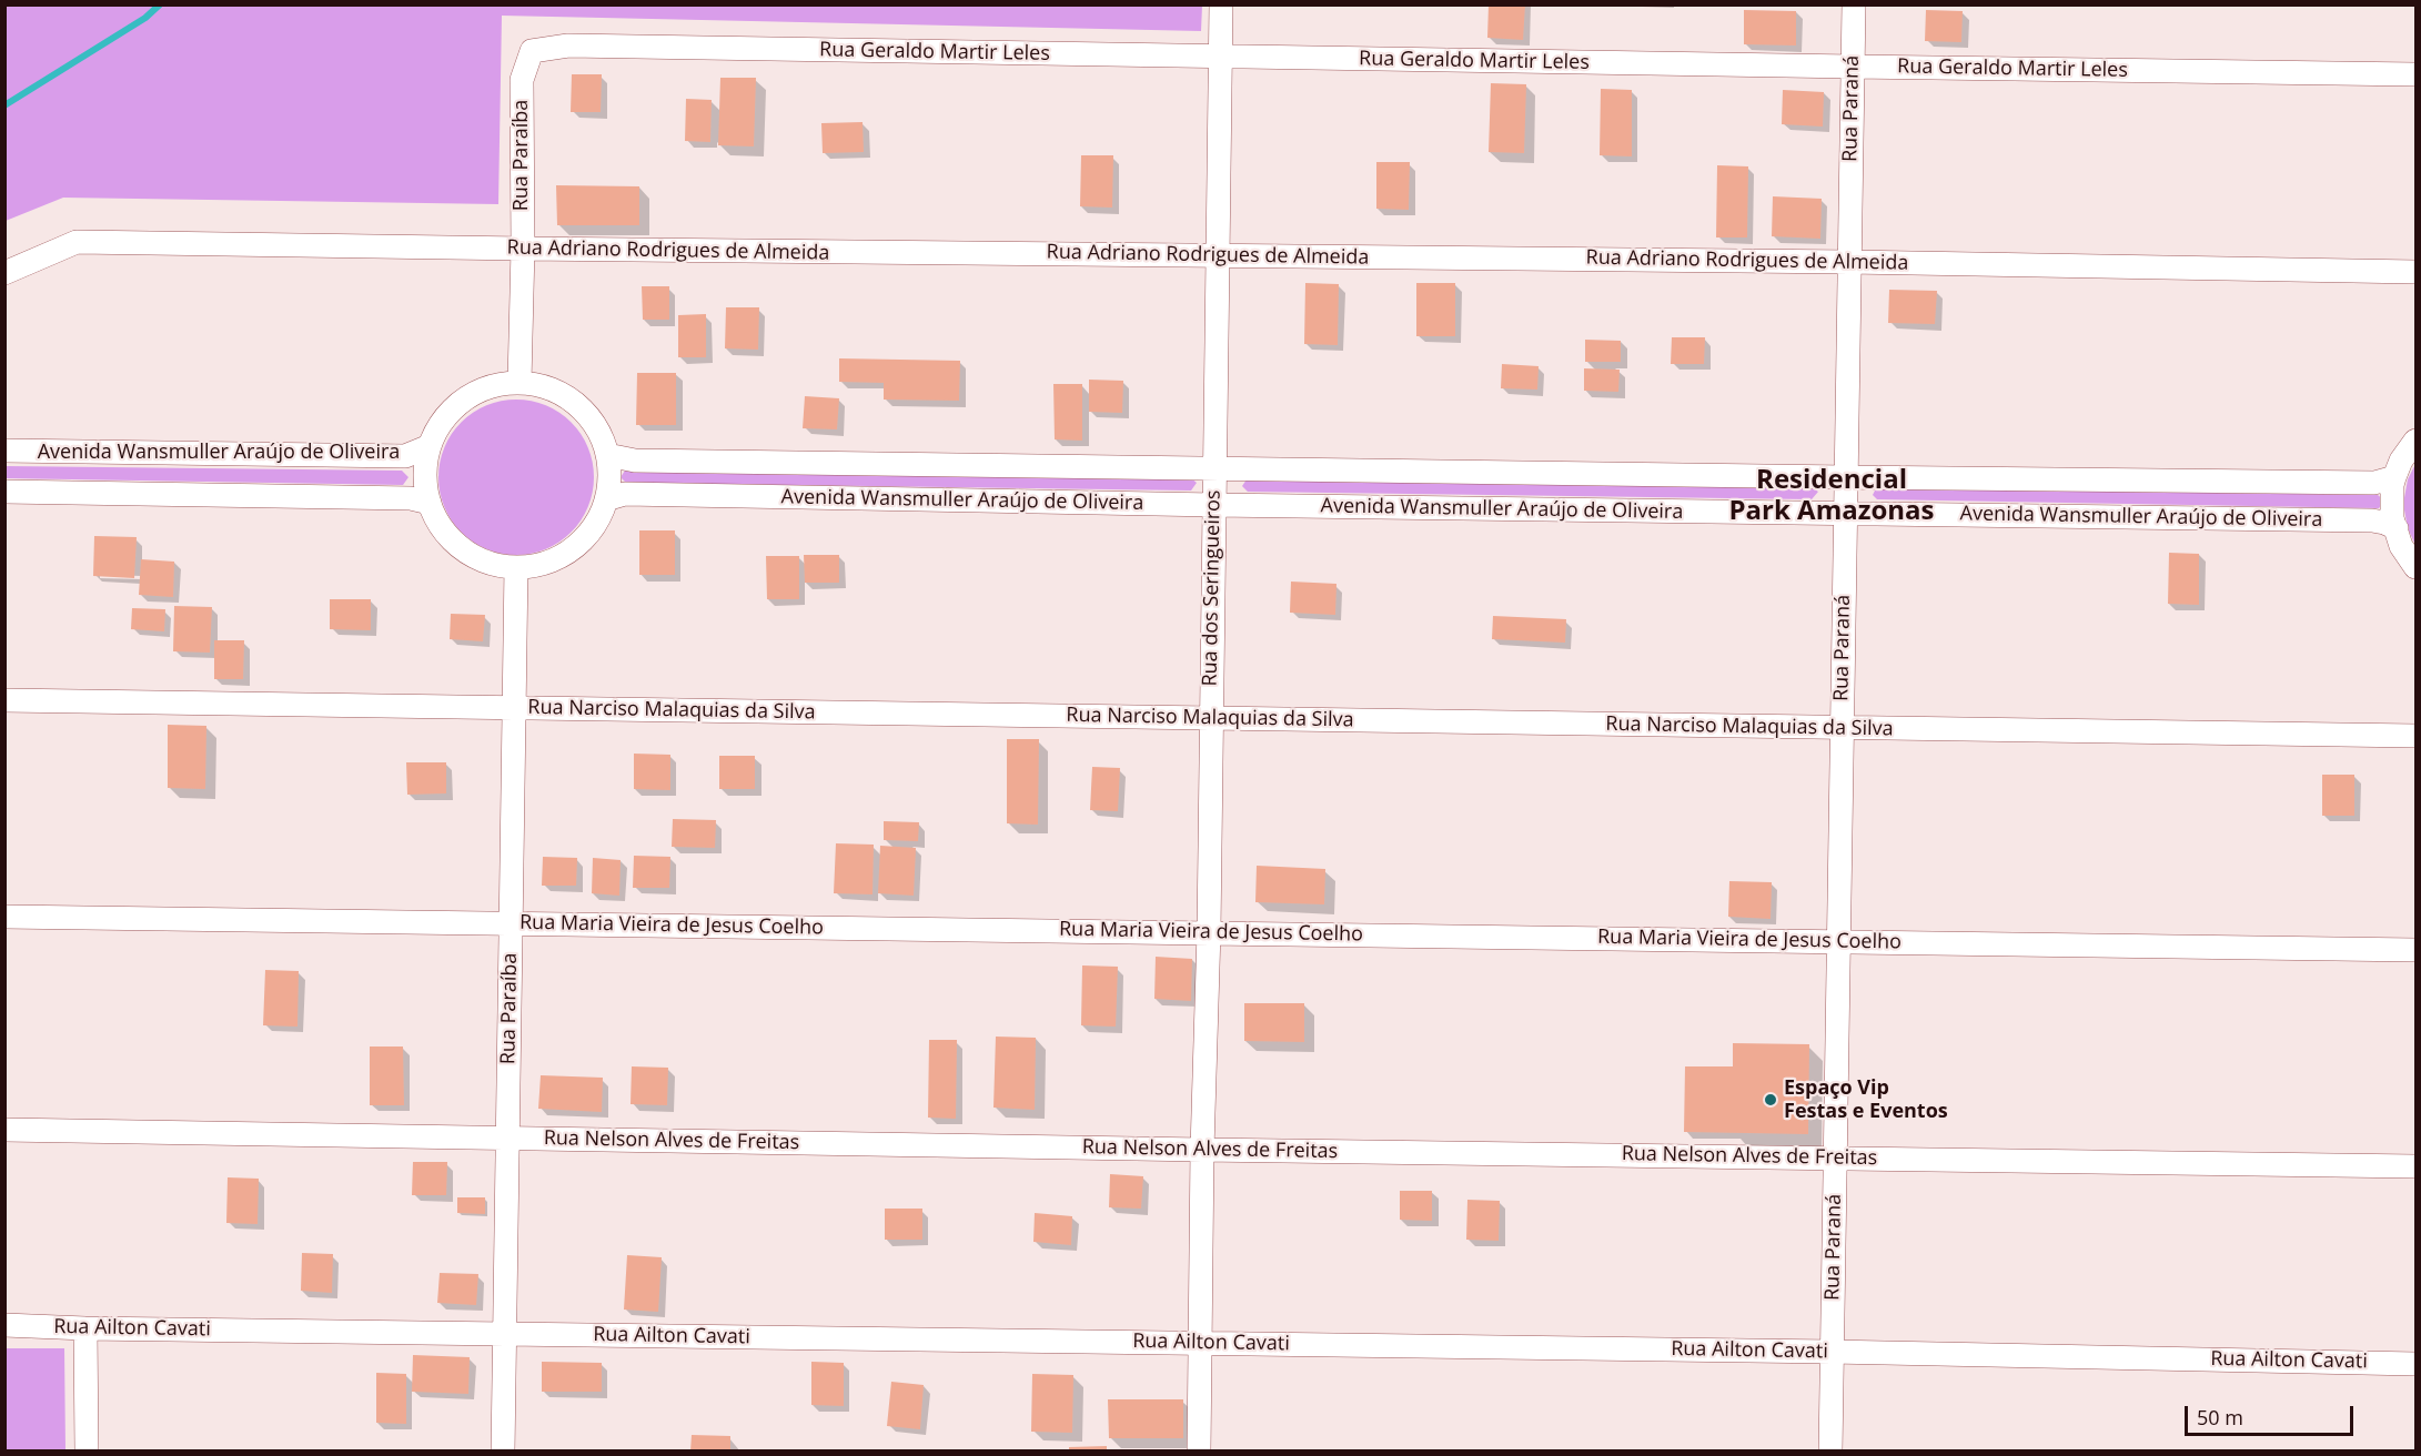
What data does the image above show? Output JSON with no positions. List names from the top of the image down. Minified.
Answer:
{"streets":{"street":["Rua Geraldo Martir Leles","Rua Paraná","Rua Paraíba","Rua Adriano Rodrigues de Almeida","Avenida Wansmuller Araújo de Oliveira","Rua dos Seringueiros","Rua Narciso Malaquias da Silva","Rua Maria Vieira de Jesus Coelho","Rua Nelson Alves de Freitas","Rua Ailton Cavati"]},"crossings":[["Rua Geraldo Martir Leles","Rua Paraná"],["Rua Geraldo Martir Leles","Rua Paraíba"],["Rua Geraldo Martir Leles","Rua dos Seringueiros"],["Rua Paraná","Rua Adriano Rodrigues de Almeida"],["Rua Paraná","Avenida Wansmuller Araújo de Oliveira"],["Rua Paraná","Rua Narciso Malaquias da Silva"],["Rua Paraná","Rua Maria Vieira de Jesus Coelho"],["Rua Paraná","Rua Nelson Alves de Freitas"],["Rua Paraná","Rua Ailton Cavati"],["Rua Paraíba","Rua Adriano Rodrigues de Almeida"],["Rua Paraíba","Avenida Wansmuller Araújo de Oliveira"],["Rua Paraíba","Rua Narciso Malaquias da Silva"],["Rua Paraíba","Rua Maria Vieira de Jesus Coelho"],["Rua Paraíba","Rua Nelson Alves de Freitas"],["Rua Paraíba","Rua Ailton Cavati"],["Rua Adriano Rodrigues de Almeida","Rua dos Seringueiros"],["Avenida Wansmuller Araújo de Oliveira","Rua dos Seringueiros"],["Rua dos Seringueiros","Rua Narciso Malaquias da Silva"],["Rua dos Seringueiros","Rua Maria Vieira de Jesus Coelho"],["Rua dos Seringueiros","Rua Nelson Alves de Freitas"],["Rua dos Seringueiros","Rua Ailton Cavati"]],"districts":["Residencial Park Amazonas"],"places":["Espaço Vip Festas e Eventos"],"scale_bar":"50 m"}
